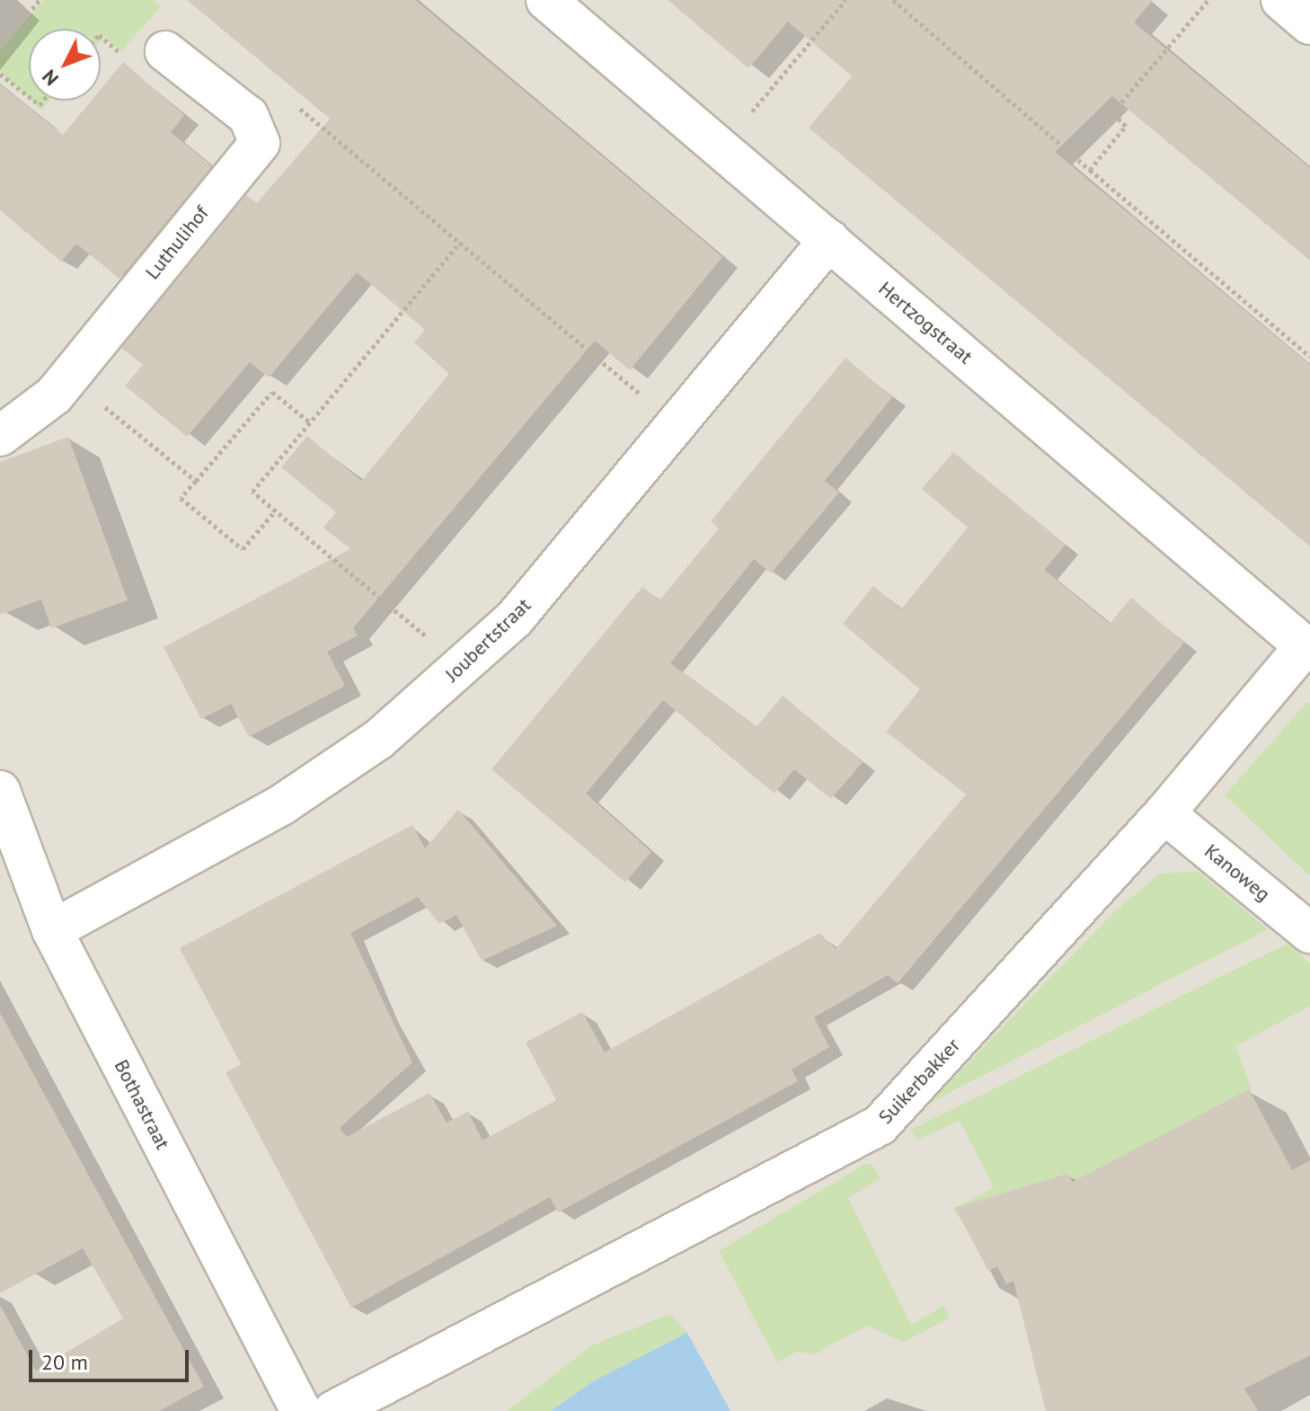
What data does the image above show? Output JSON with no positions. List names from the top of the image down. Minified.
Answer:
{"streets":{"street":["Luthulihof","Hertzogstraat","Joubertstraat","Kanoweg","Suikerbakker","Bothastraat"]},"crossings":[["Hertzogstraat","Joubertstraat"],["Hertzogstraat","Suikerbakker"],["Joubertstraat","Bothastraat"],["Kanoweg","Suikerbakker"]],"scale_bar":"20 m","north":"bottom left"}
